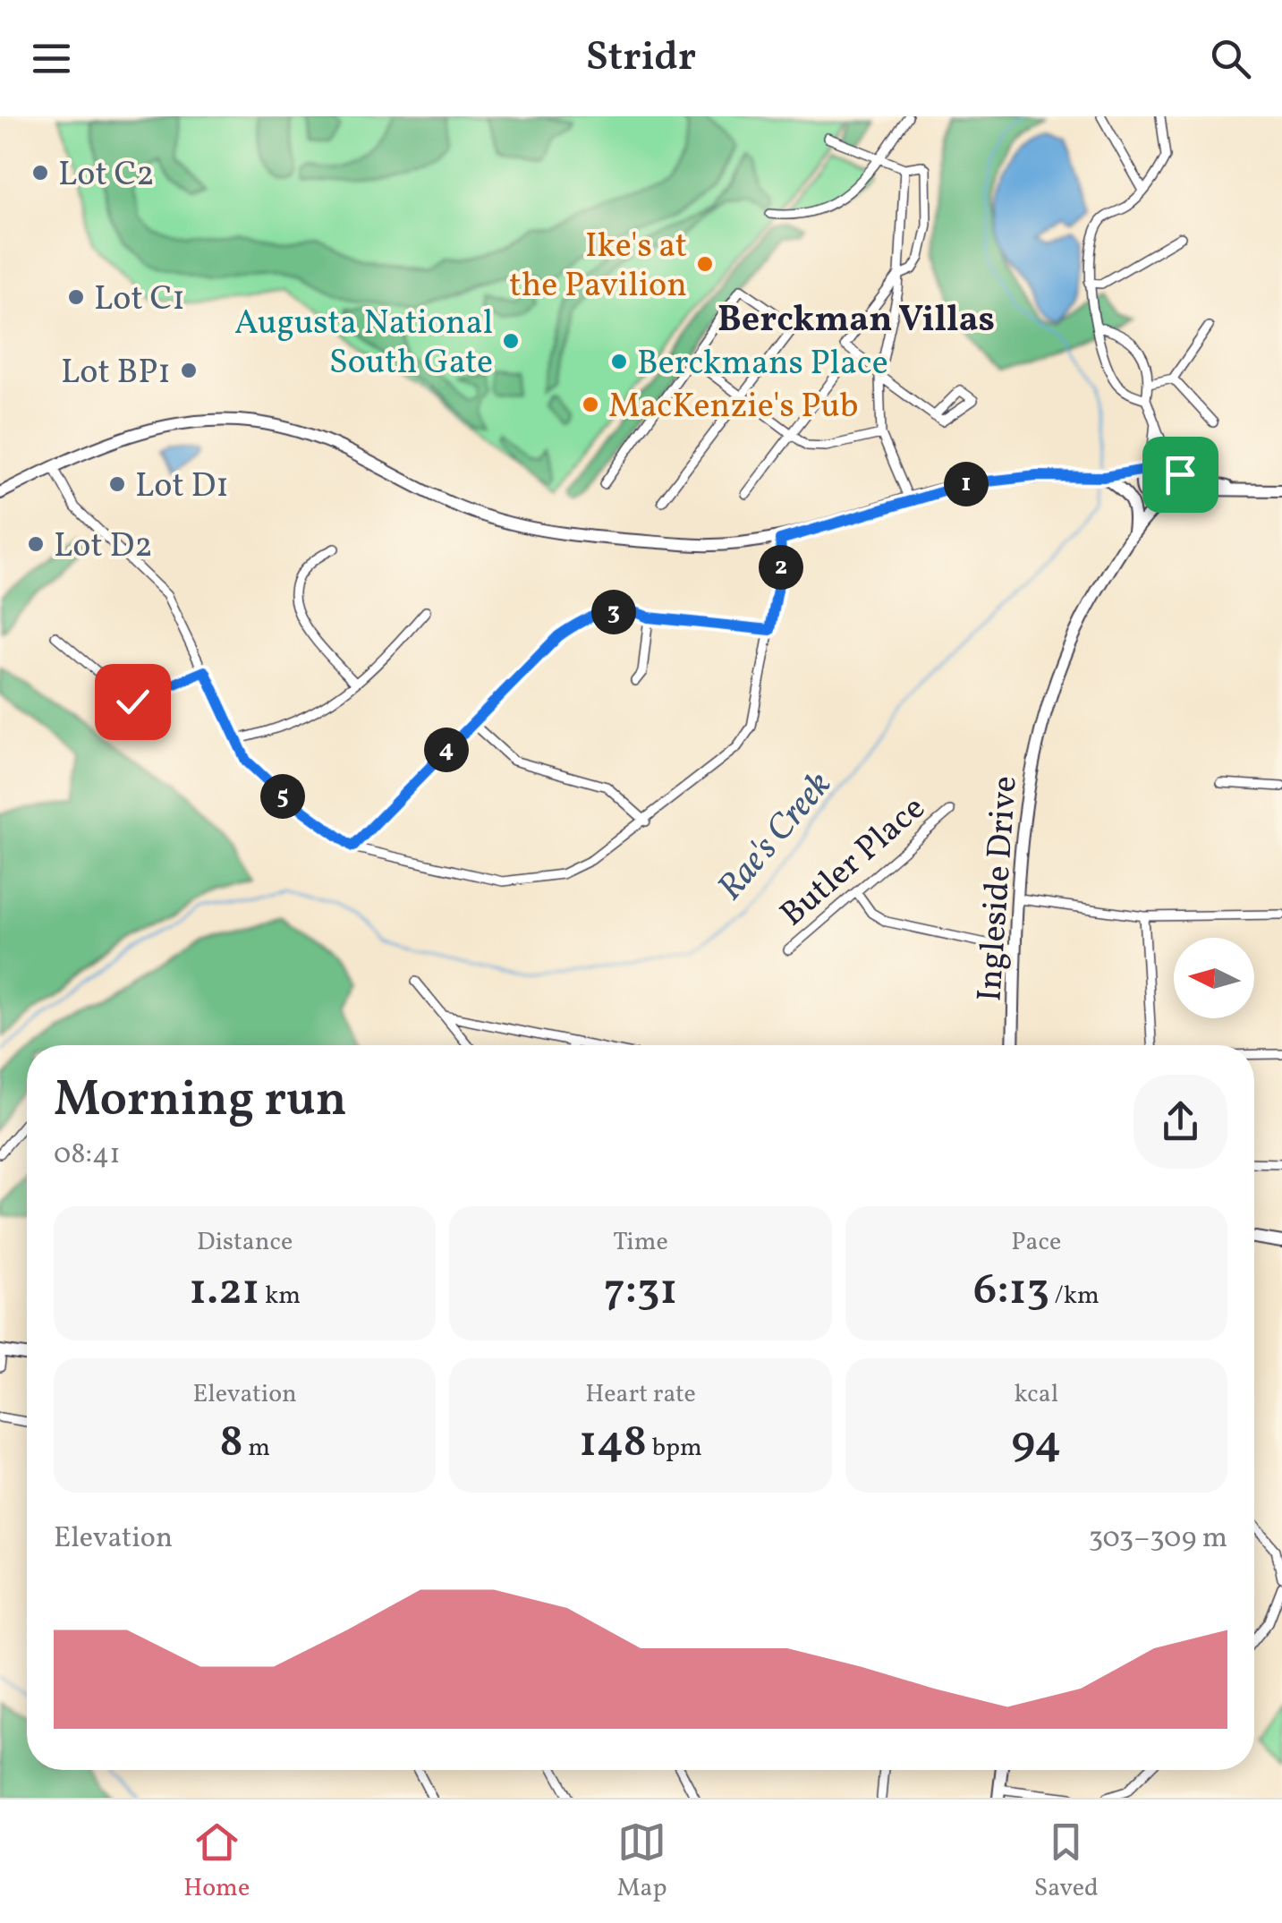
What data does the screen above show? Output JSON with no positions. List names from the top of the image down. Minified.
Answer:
{"streets":{"main road":["Ingleside Drive"],"street":["Butler Place"]},"districts":["Berckman Villas"],"water":["Rae's Creek"],"places":["Lot C2","Ike's at the Pavilion","Lot C1","Augusta National South Gate","Berckmans Place","Lot BP1","MacKenzie's Pub","Lot D1","Lot D2"],"north":"left","page":{"header":"Stridr","pins":["1","2","3","4","5"],"heading":["Morning run","08:41"],"stats":[["Distance","1.21 km"],["Time","7:31"],["Pace","6:13 /km"],["Elevation","8 m"],["Heart rate","148 bpm"],["kcal","94"]],"chart":["Elevation","303–309 m"],"tabs":["Home","Map","Saved"]}}
